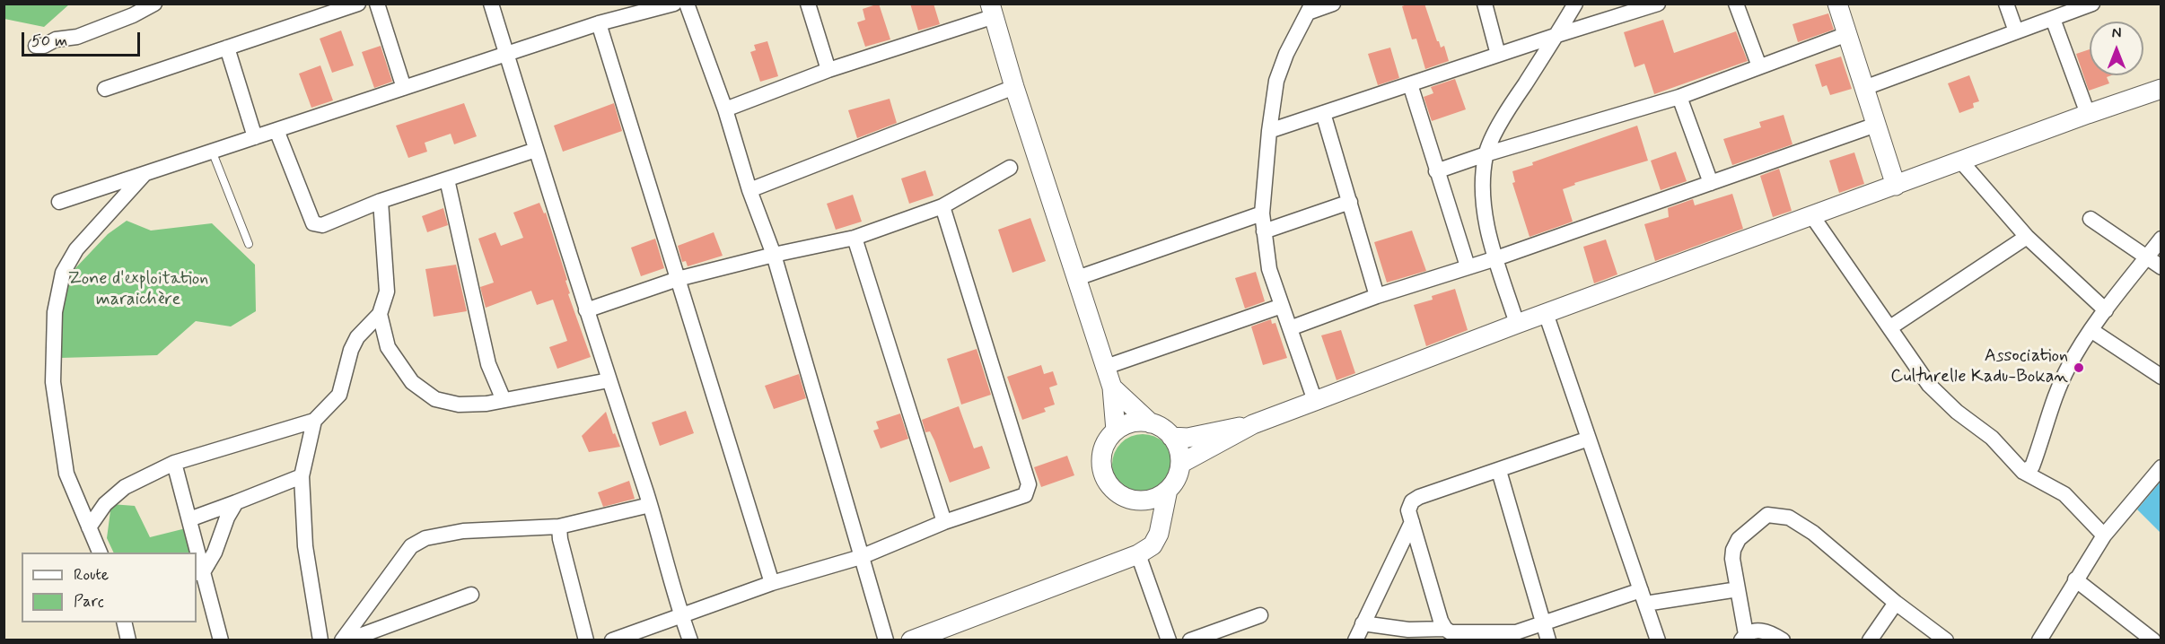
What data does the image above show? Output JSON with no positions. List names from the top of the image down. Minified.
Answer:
{"parks":["Zone d'exploitation maraichère"],"places":["Association Culturelle Kadu-Bokan"],"legend":["Route","Parc"],"scale_bar":"50 m","north":"top"}
